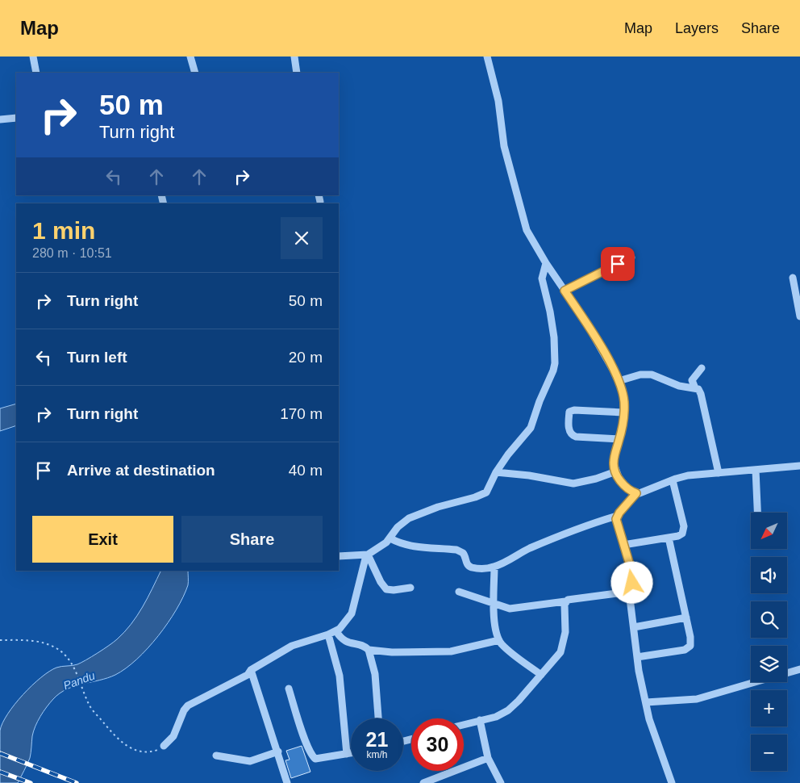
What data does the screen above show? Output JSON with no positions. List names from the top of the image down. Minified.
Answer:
{"water":["Pandu"],"north":"bottom left","page":{"header":"Map","nav":["Map","Layers","Share"],"turn":["50 m","Turn right"],"heading":["1 min","280 m · 10:51"],"list":[{"name":"Turn right","value":"50 m"},{"name":"Turn left","value":"20 m"},{"name":"Turn right","value":"170 m"},{"name":"Arrive at destination","value":"40 m"}],"buttons":["Exit","Share"],"map_buttons":["+","−"],"speed":"21 km/h","limit":"30"}}
